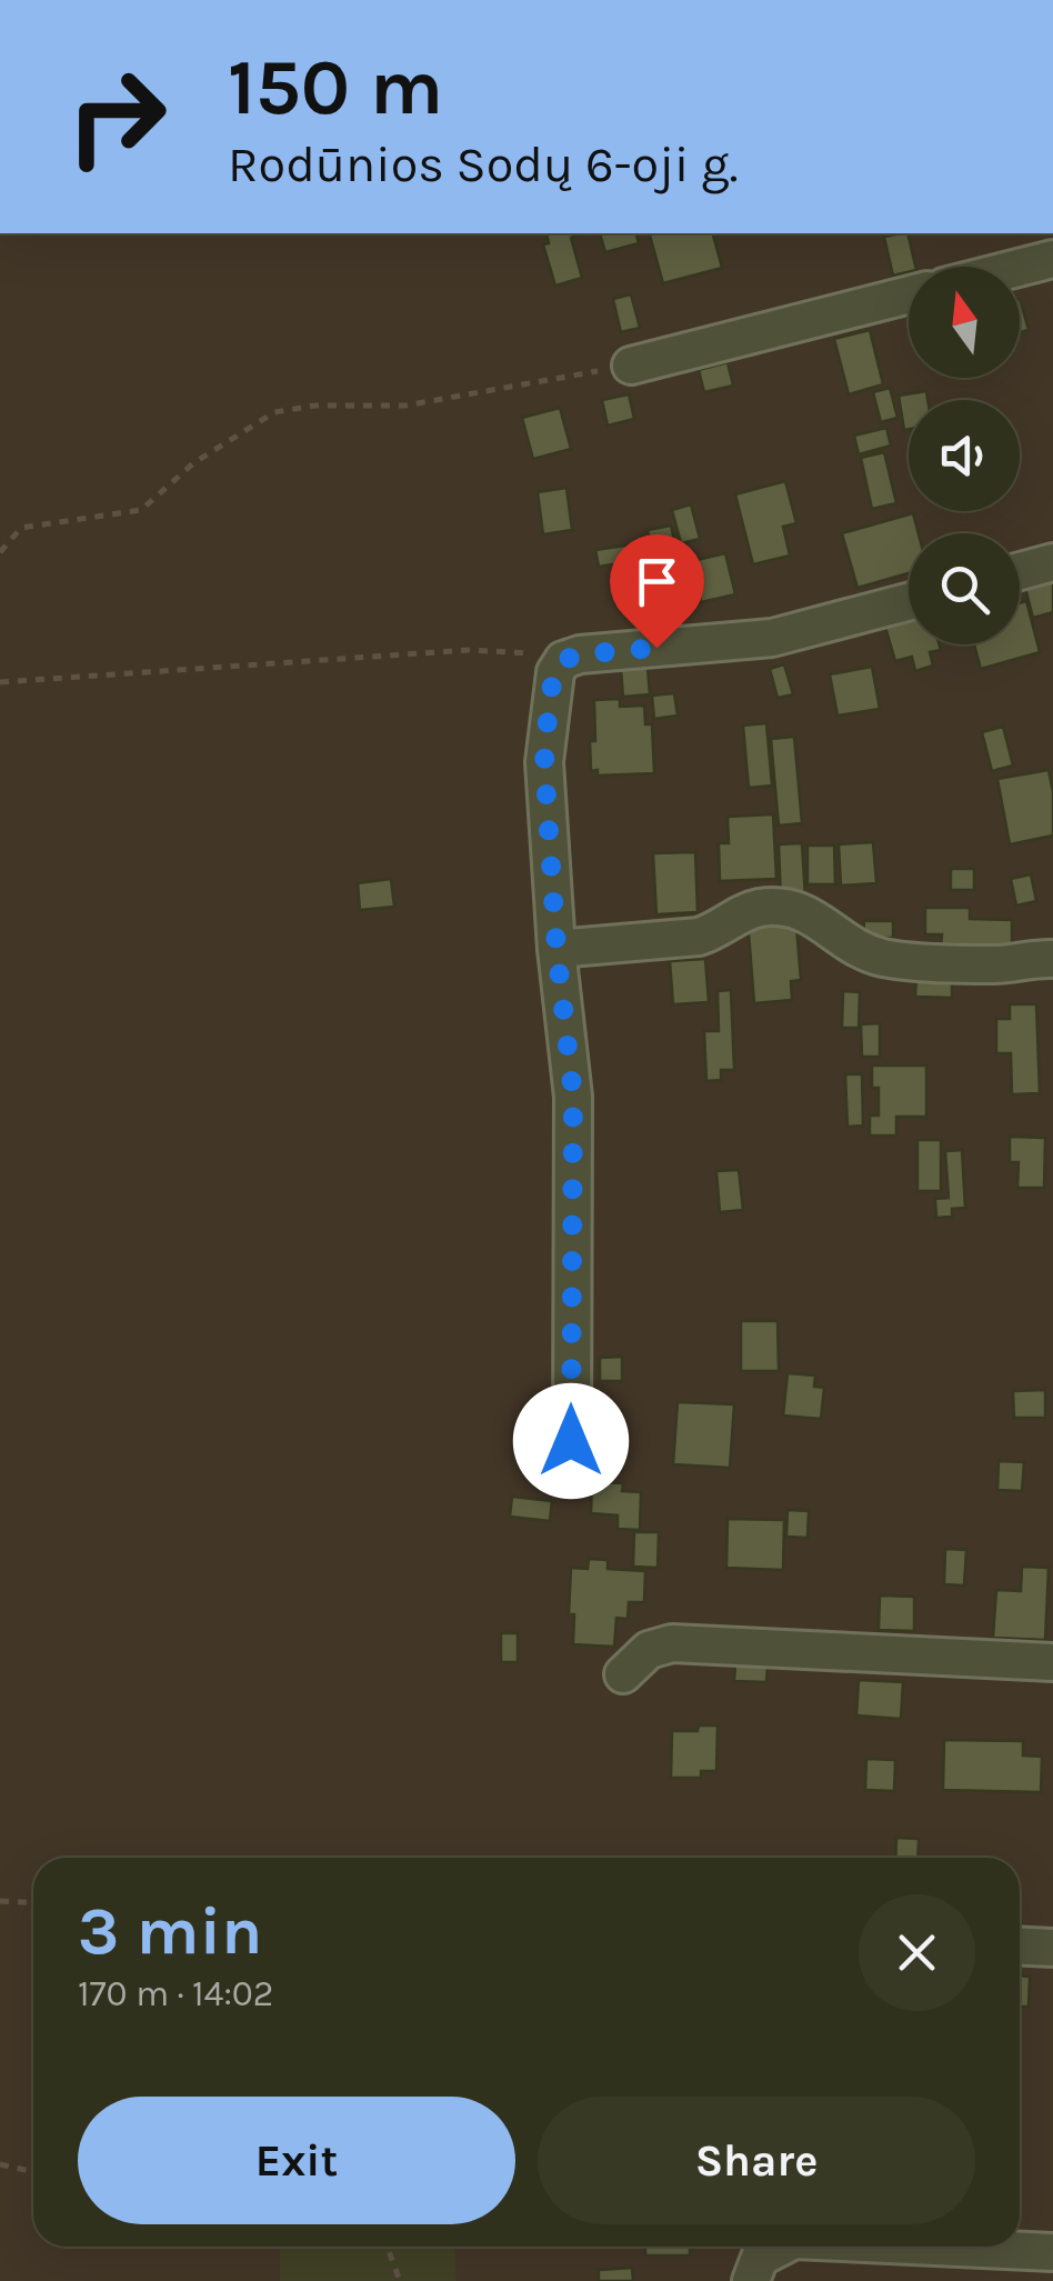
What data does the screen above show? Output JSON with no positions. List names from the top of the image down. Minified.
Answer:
{"north":"top","page":{"turn":["150 m","Rodūnios Sodų 6-oji g."],"heading":["3 min","170 m · 14:02"],"buttons":["Exit","Share"]}}
